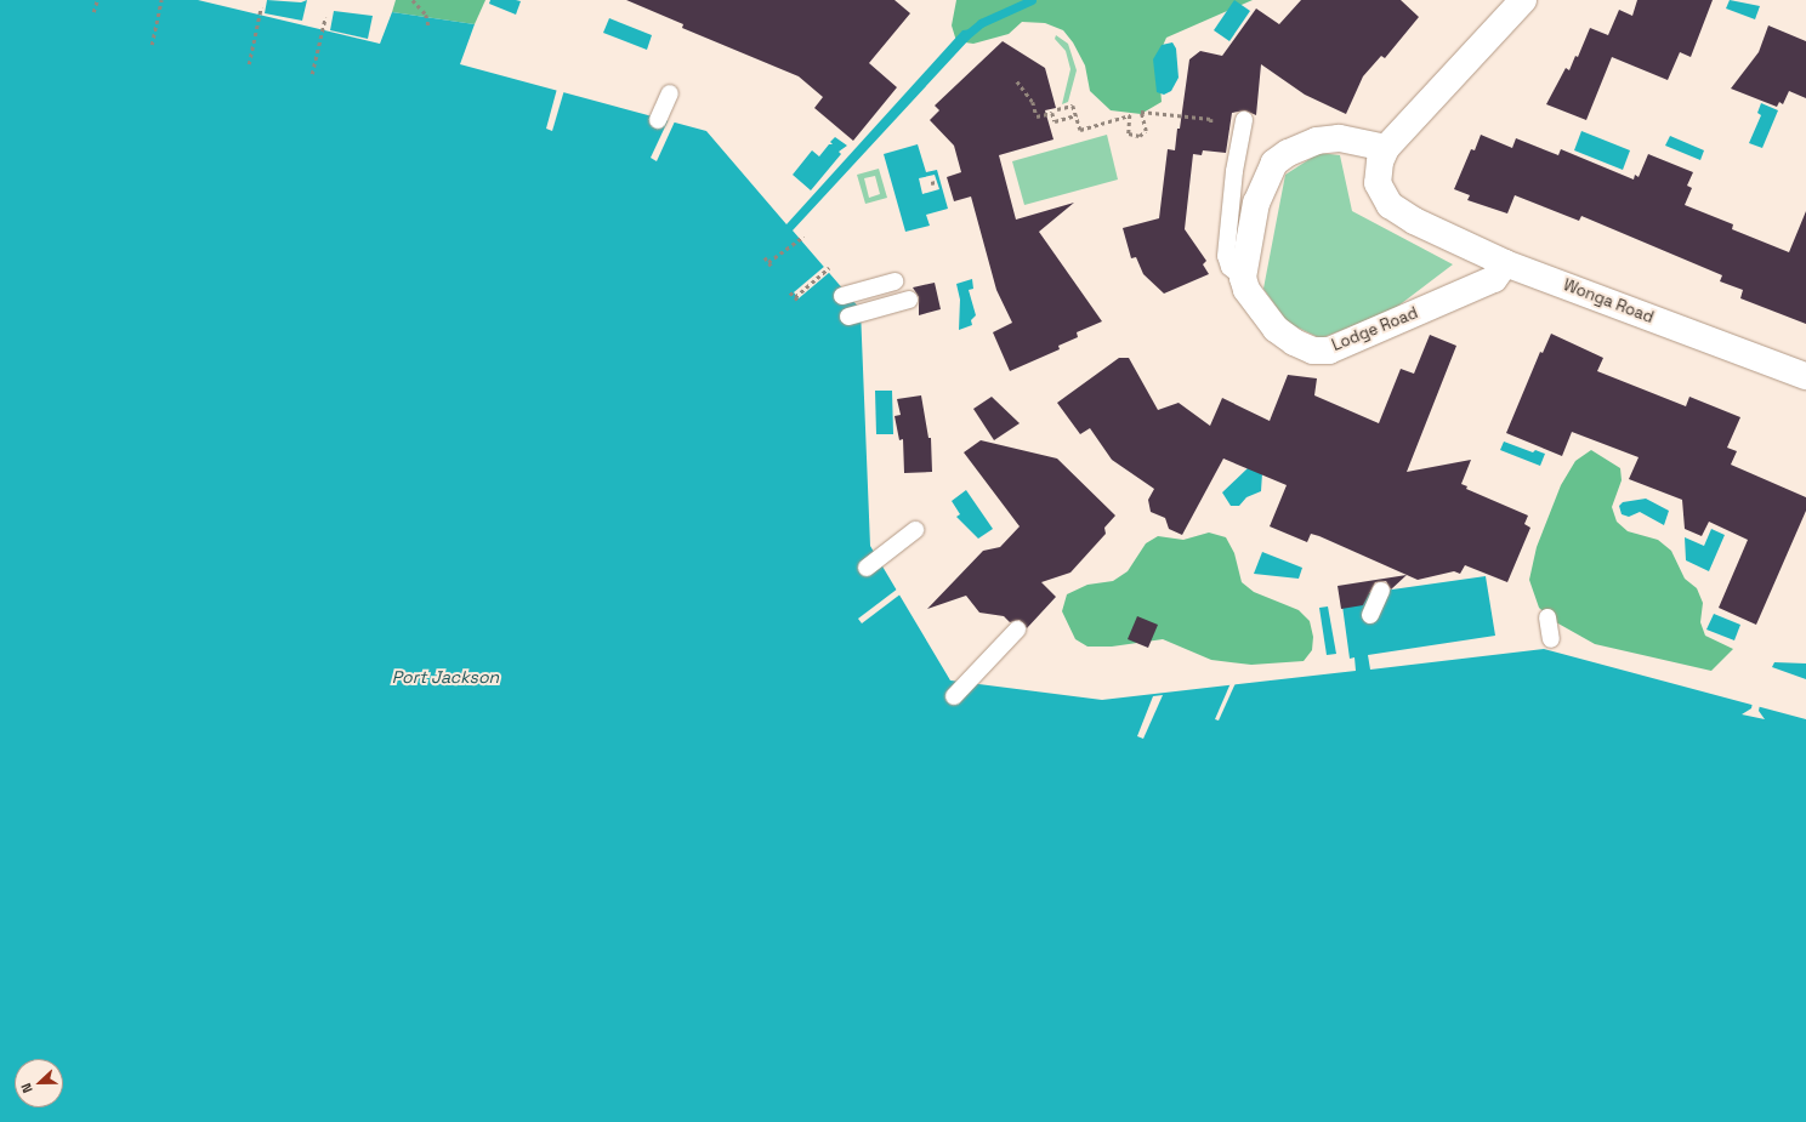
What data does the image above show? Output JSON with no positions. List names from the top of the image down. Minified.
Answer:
{"streets":{"street":["Wonga Road","Lodge Road"]},"crossings":[["Wonga Road","Lodge Road"]],"water":["Port Jackson"],"north":"left"}
